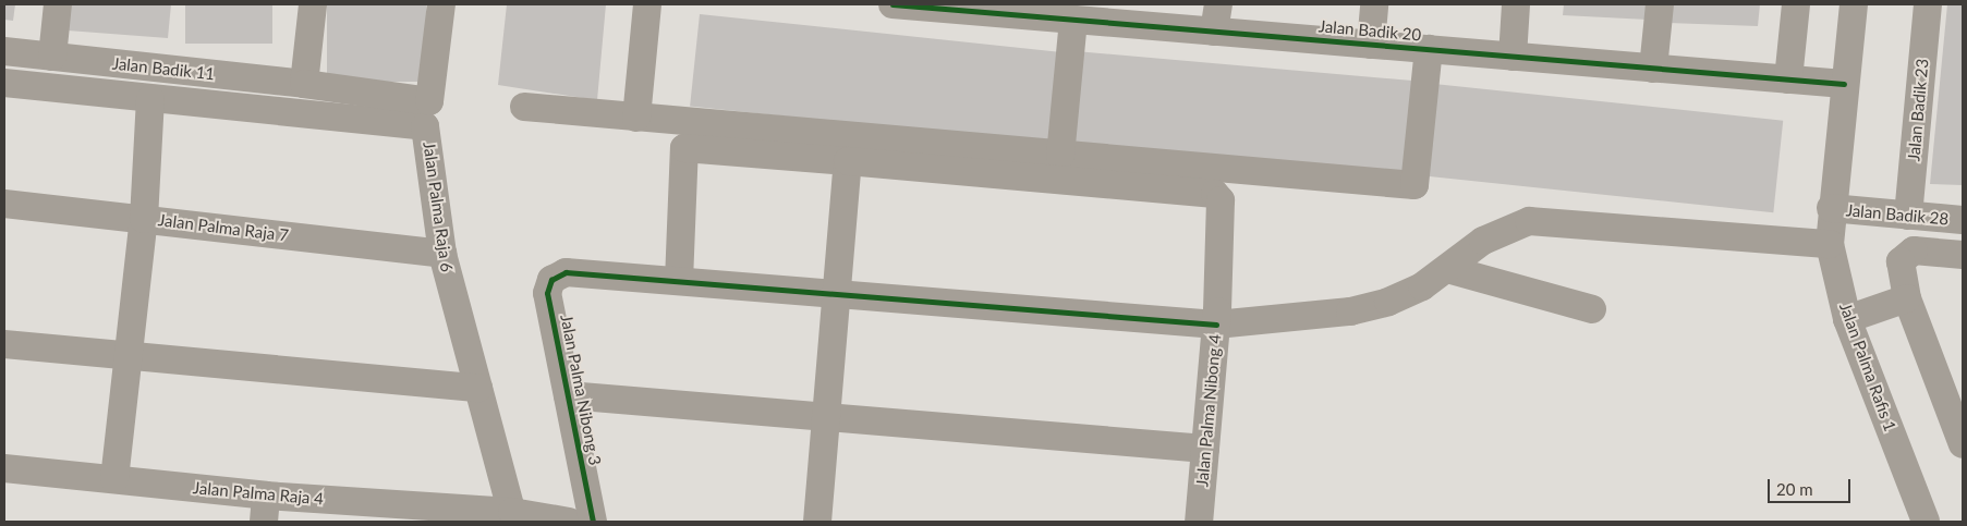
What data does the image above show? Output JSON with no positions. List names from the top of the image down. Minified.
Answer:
{"streets":{"street":["Jalan Badik 20","Jalan Badik 11","Jalan Badik 23","Jalan Palma Raja 6","Jalan Badik 28","Jalan Palma Raja 7","Jalan Palma Rafis 1","Jalan Palma Nibong 3","Jalan Palma Nibong 4","Jalan Palma Raja 4"]},"crossings":[["Jalan Badik 20","Jalan Palma Rafis 1"],["Jalan Badik 23","Jalan Badik 28"],["Jalan Palma Raja 6","Jalan Palma Raja 7"],["Jalan Palma Raja 6","Jalan Palma Raja 4"],["Jalan Badik 28","Jalan Palma Rafis 1"]],"scale_bar":"20 m"}
